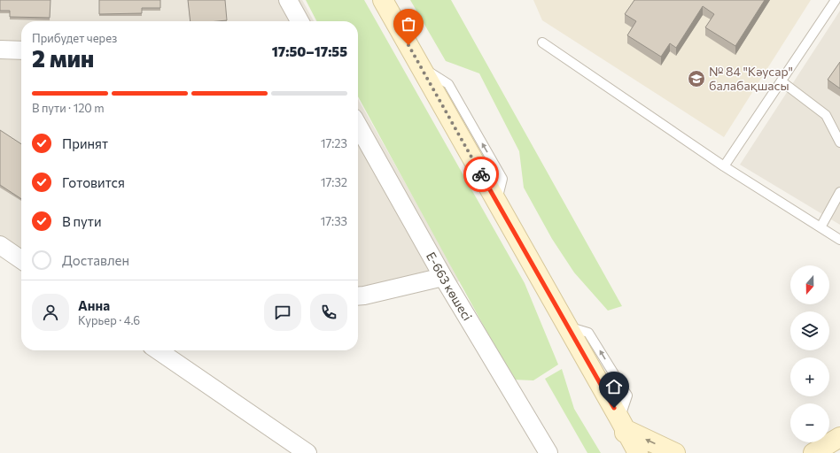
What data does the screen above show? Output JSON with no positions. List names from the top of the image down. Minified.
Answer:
{"streets":{"street":["Е-663 көшесі"]},"places":{"school or university":["№ 84 \"Кәусар\" балабақшасы"]},"north":"bottom","page":{"heading":["2 мин","Прибудет через","17:50–17:55"],"panel":["Анна","Курьер · 4.6"],"bar":"В пути · 120 m","list":[["Принят","17:23"],["Готовится","17:32"],["В пути","17:33"],"Доставлен"],"map_buttons":["+","−"]}}
